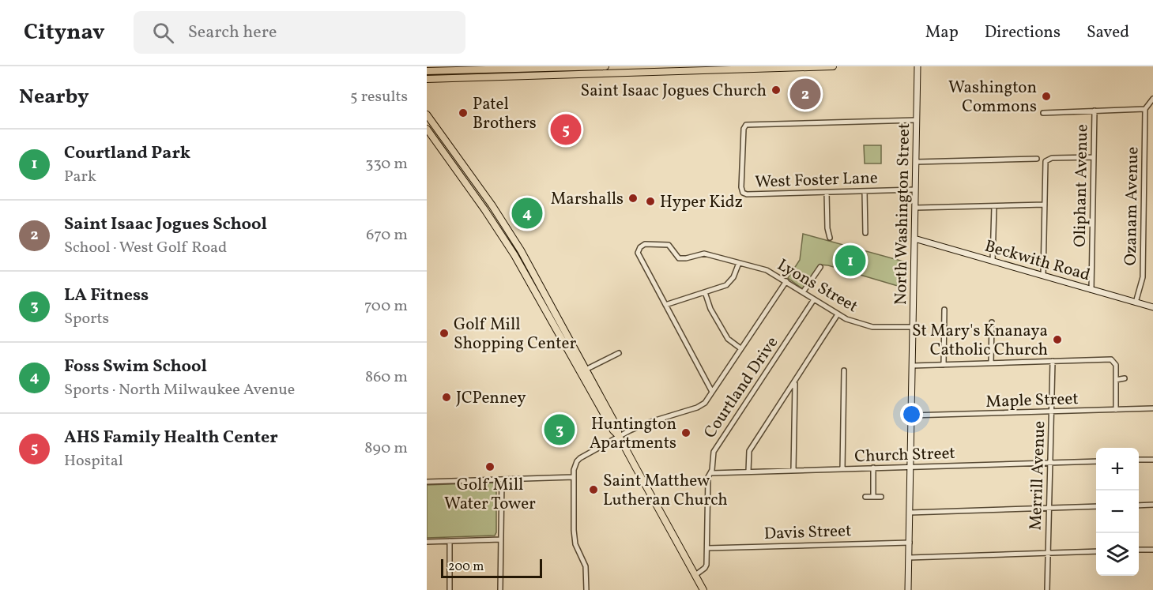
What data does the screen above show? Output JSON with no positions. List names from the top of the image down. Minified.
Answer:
{"streets":{"street":["West Foster Lane","Oliphant Avenue","Ozanam Avenue","North Washington Street","Beckwith Road","Lyons Street","Courtland Drive","Maple Street","Church Street","Merrill Avenue","Davis Street"]},"crossings":[["West Foster Lane","North Washington Street"],["Oliphant Avenue","Beckwith Road"],["Ozanam Avenue","Beckwith Road"],["North Washington Street","Beckwith Road"],["North Washington Street","Lyons Street"],["North Washington Street","Maple Street"],["North Washington Street","Church Street"],["North Washington Street","Davis Street"],["Lyons Street","Courtland Drive"],["Courtland Drive","Church Street"],["Courtland Drive","Davis Street"],["Maple Street","Merrill Avenue"],["Church Street","Merrill Avenue"]],"places":["Saint Isaac Jogues Church","Washington Commons","Patel Brothers","Marshalls","Hyper Kidz","Golf Mill Shopping Center","St Mary's Knanaya Catholic Church","JCPenney","Huntington Apartments","Golf Mill Water Tower","Saint Matthew Lutheran Church"],"scale_bar":"200 m","page":{"header":"Citynav","search":"Search here","nav":["Map","Directions","Saved"],"heading":["Nearby","5 results"],"pins":["2","5","4","1","3"],"list":[{"mark":"1","name":"Courtland Park","note":"Park","value":"330 m"},{"mark":"2","name":"Saint Isaac Jogues School","note":"School · West Golf Road","value":"670 m"},{"mark":"3","name":"LA Fitness","note":"Sports","value":"700 m"},{"mark":"4","name":"Foss Swim School","note":"Sports · North Milwaukee Avenue","value":"860 m"},{"mark":"5","name":"AHS Family Health Center","note":"Hospital","value":"890 m"}],"map_buttons":["+","−"],"scale":"200 m"}}
